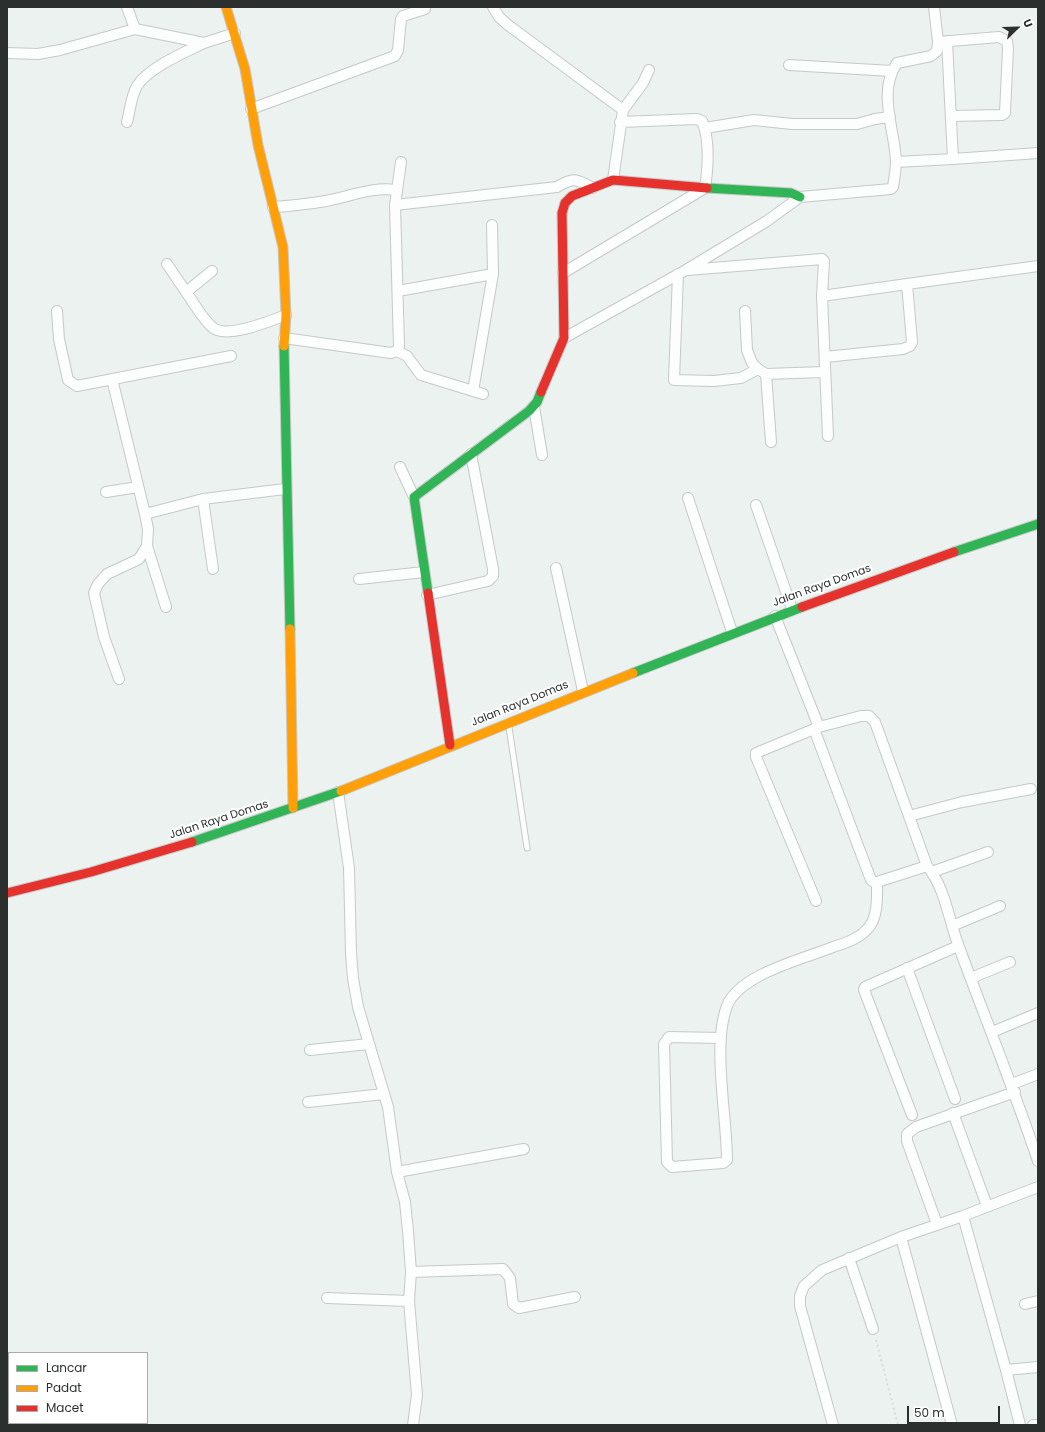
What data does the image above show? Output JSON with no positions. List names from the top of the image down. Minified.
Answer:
{"streets":{"main road":["Jalan Raya Domas"]},"legend":["Lancar","Padat","Macet"],"scale_bar":"50 m","north":"top right"}
